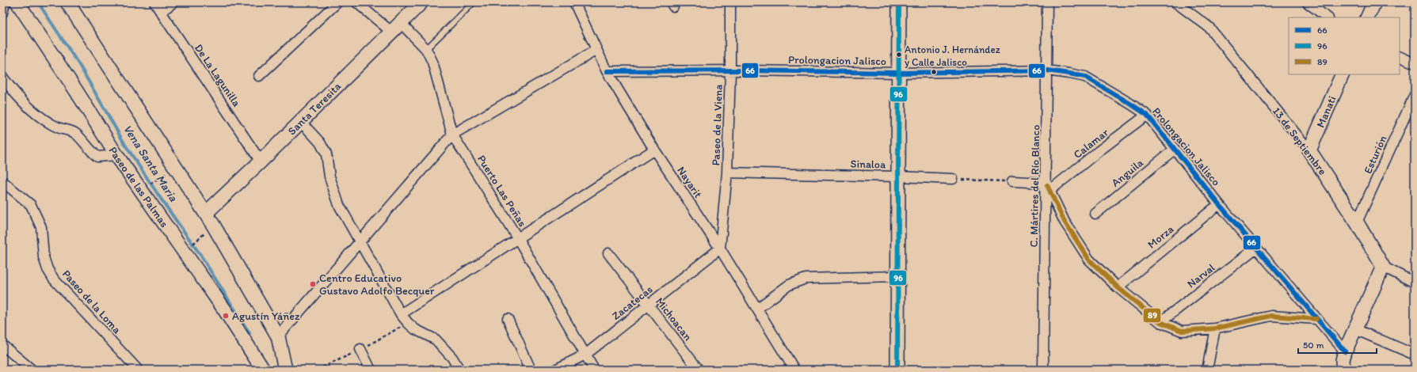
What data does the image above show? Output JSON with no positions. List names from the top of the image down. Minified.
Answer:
{"streets":{"street":["Prolongacion Jalisco","De La Lagunilla","Santa Teresita","Manati","Paseo de la Viena","13 de Septiembre","Calamar","Esturión","Sinaloa","Anguila","Nayarit","C. Mártires del Río Blanco","Paseo de las Palmas","Puerto Las Peñas","Morza","Narval","Paseo de la Loma","Zacatecas","Michoacan"]},"crossings":[["Prolongacion Jalisco","Paseo de la Viena"],["Prolongacion Jalisco","Calamar"],["Prolongacion Jalisco","Anguila"],["Prolongacion Jalisco","Nayarit"],["Prolongacion Jalisco","C. Mártires del Río Blanco"],["Prolongacion Jalisco","Morza"],["Prolongacion Jalisco","Narval"],["De La Lagunilla","Santa Teresita"],["Santa Teresita","Puerto Las Peñas"],["Manati","13 de Septiembre"],["Paseo de la Viena","Sinaloa"],["Paseo de la Viena","Nayarit"],["Paseo de la Viena","Zacatecas"],["13 de Septiembre","Esturión"],["Calamar","C. Mártires del Río Blanco"],["Nayarit","Zacatecas"],["Puerto Las Peñas","Zacatecas"],["Zacatecas","Michoacan"]],"water":["Vena Santa Maria"],"places":["Antonio J. Hernández y Calle Jalisco","Centro Educativo Gustavo Adolfo Becquer","Agustín Yáñez"],"lines":["transit line 96","transit line 66","transit line 89"],"legend":["66","96","89"],"scale_bar":"50 m"}
